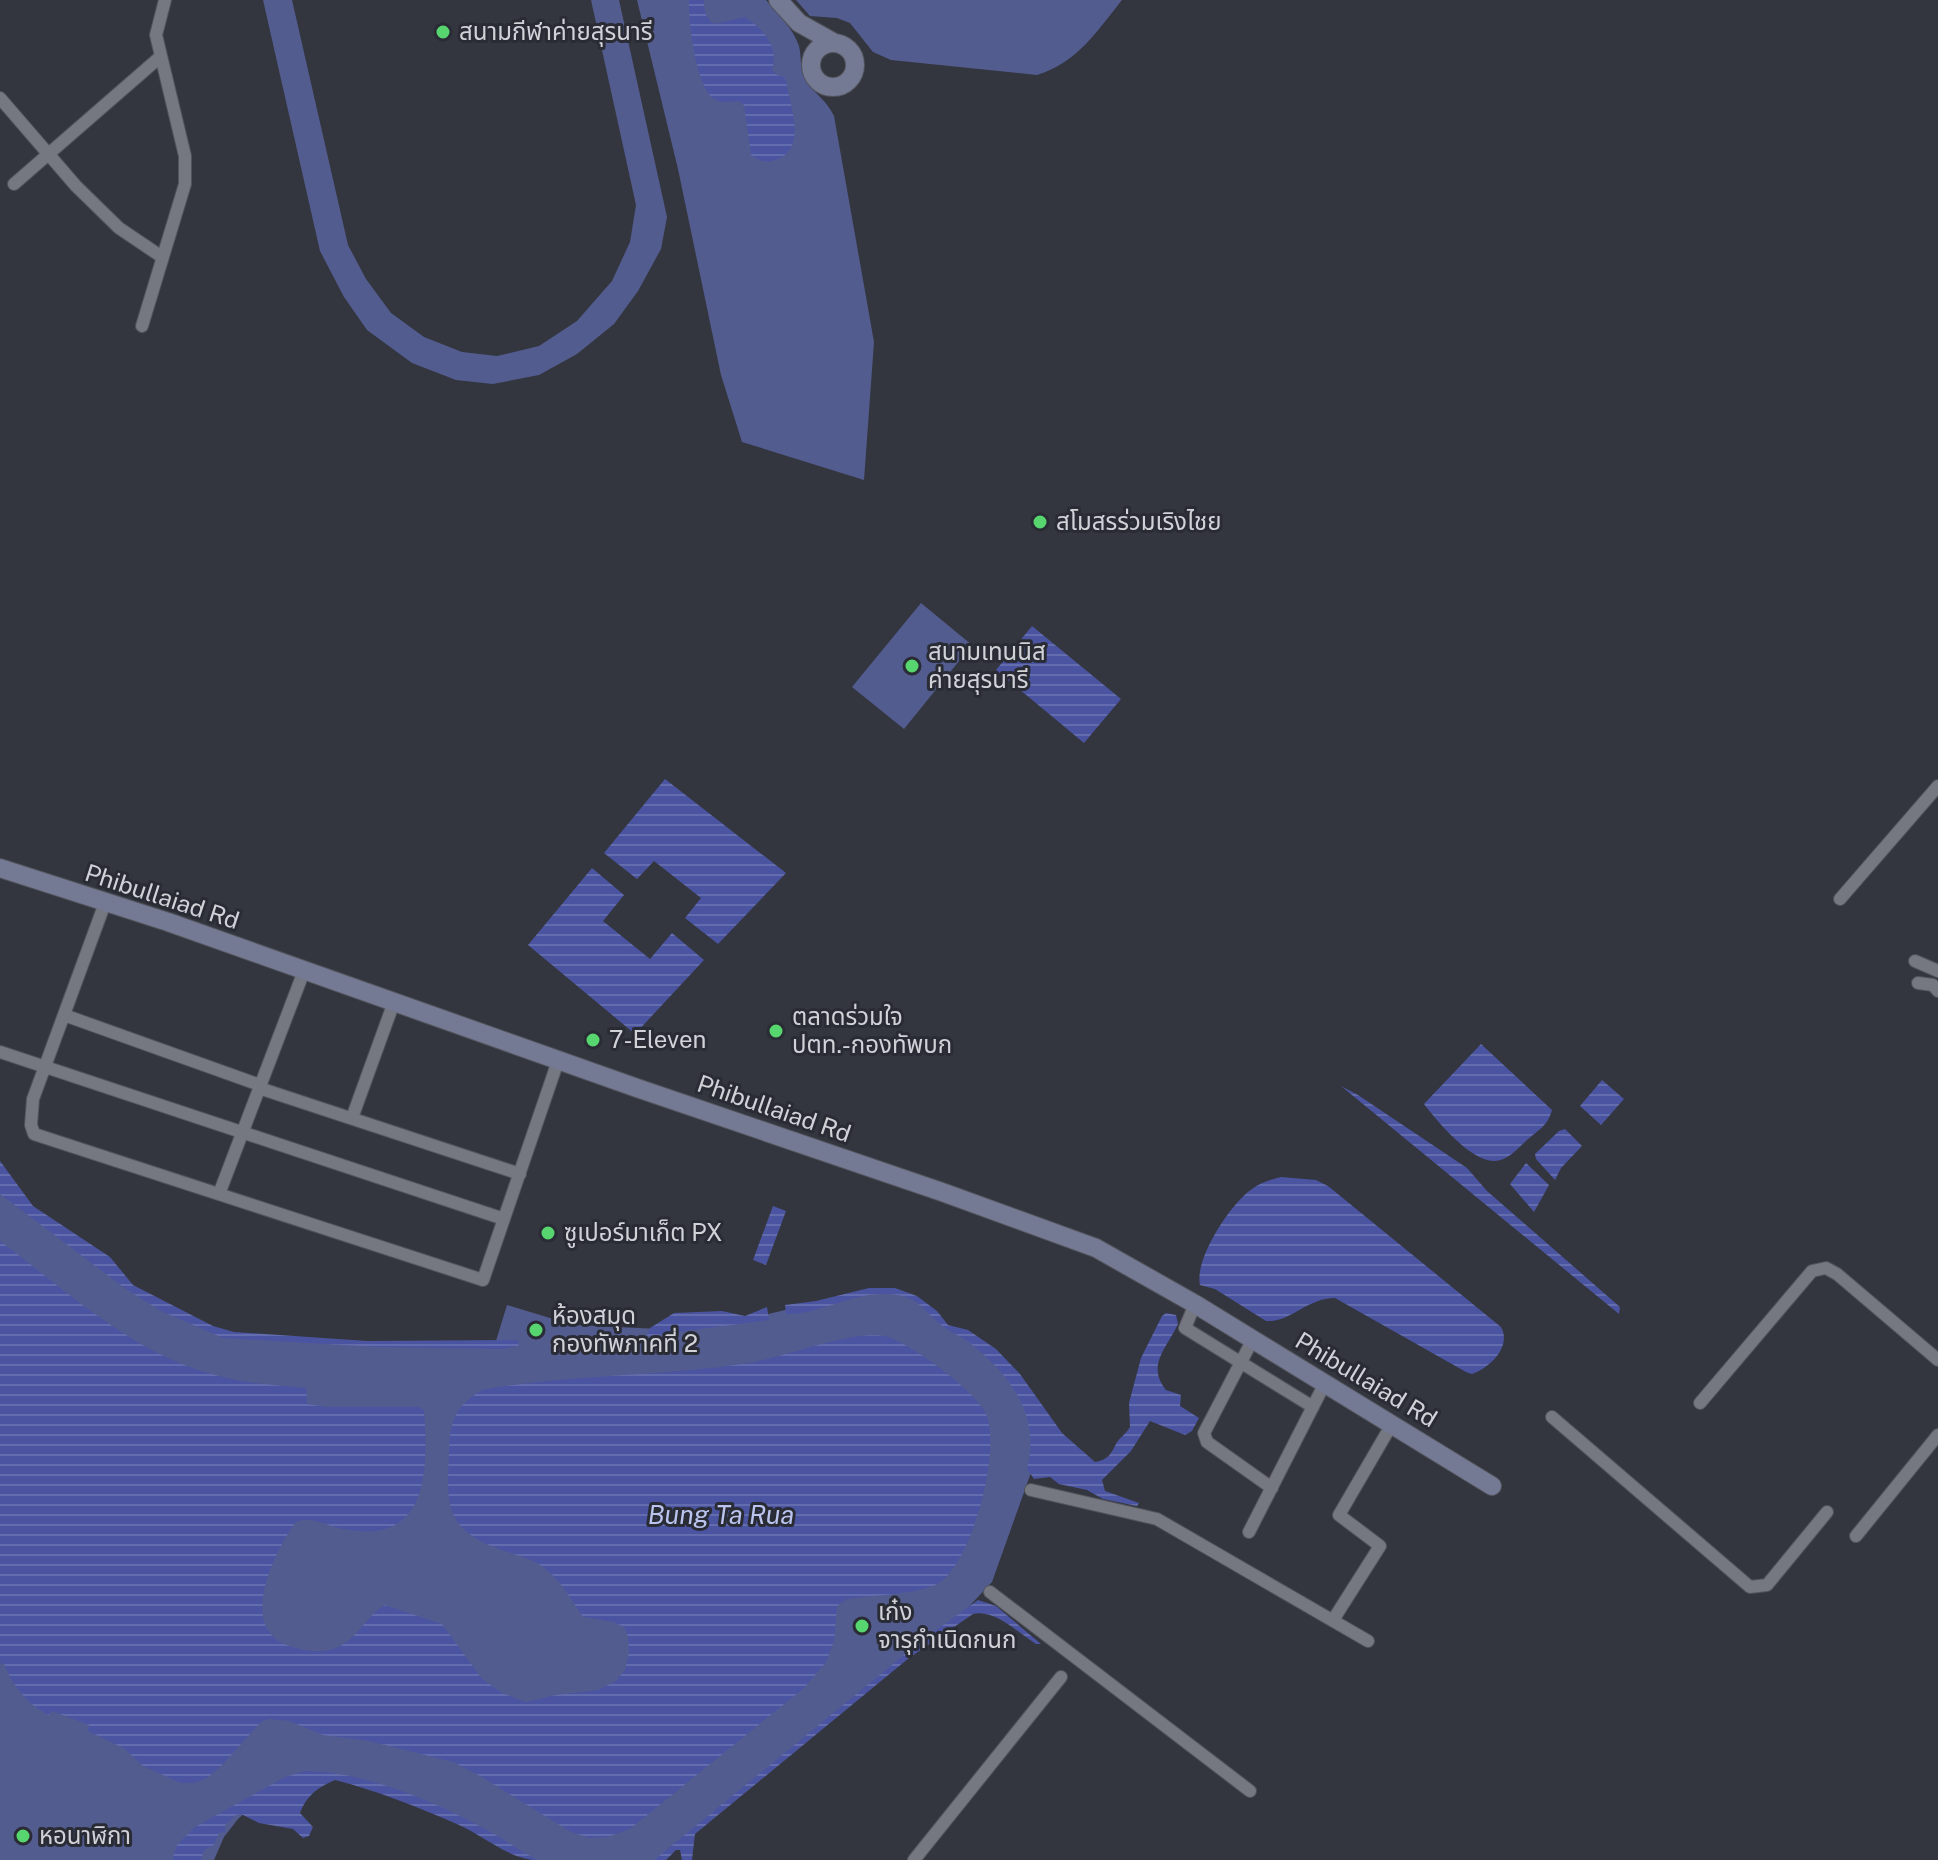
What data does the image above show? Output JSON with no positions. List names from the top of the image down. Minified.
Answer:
{"streets":{"street":["Phibullaiad Rd"]},"water":["Bung Ta Rua"],"places":["สนามกีฬาค่ายสุรนารี","สโมสรร่วมเริงไชย","สนามเทนนิส ค่ายสุรนารี","ตลาดร่วมใจ ปตท.-กองทัพบก","7-Eleven","ซูเปอร์มาเก็ต PX","ห้องสมุด กองทัพภาคที่ 2","เก๋ง จารุกำเนิดกนก","หอนาฬิกา"]}
